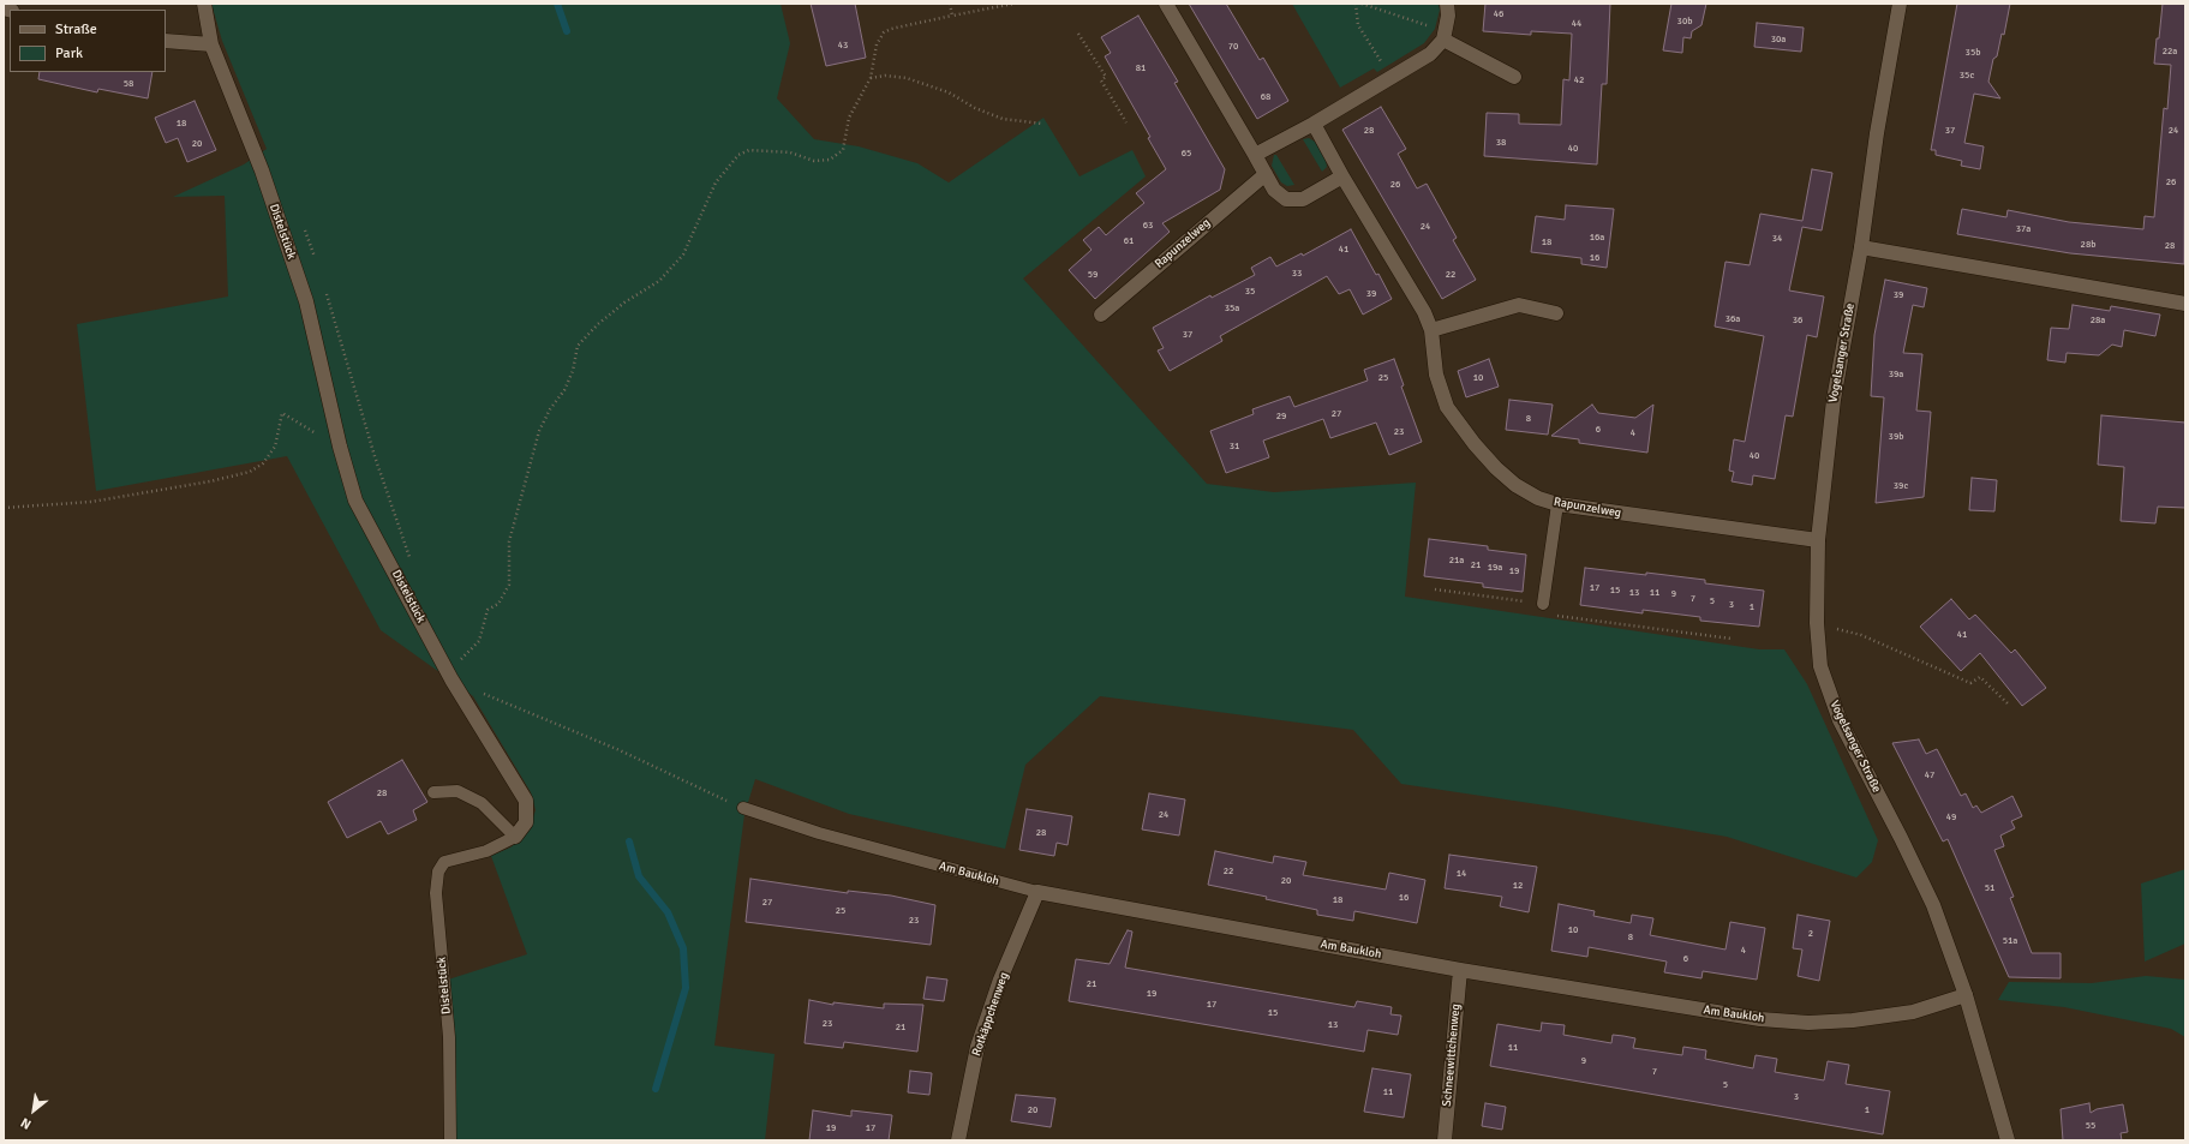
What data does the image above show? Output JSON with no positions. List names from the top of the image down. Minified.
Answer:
{"streets":{"street":["Distelstück","Rapunzelweg","Vogelsanger Straße","Am Baukloh","Rotkäppchenweg","Schneewittchenweg"]},"crossings":[["Rapunzelweg","Vogelsanger Straße"],["Vogelsanger Straße","Am Baukloh"],["Am Baukloh","Rotkäppchenweg"],["Am Baukloh","Schneewittchenweg"]],"house_numbers":["46","30b","44","30a","43","70","22a","35b","81","35c","42","58","68","18","28","37","24","38","20","40","65","26","26","63","24","37a","16a","34","61","18","28b","28","41","16","33","59","22","35","39","39","35a","36a","36","28a","37","39a","25","10","27","29","8","6","23","4","39b","31","40","39c","21a","21","19a","19","17","15","13","11","9","7","5","3","1","41","47","28","24","49","28","22","14","20","12","51","16","18","27","25","23","10","2","8","51a","4","6","21","19","17","15","23","13","21","11","9","7","5","11","3","20","1","55","19","17"],"legend":["Straße","Park"],"north":"bottom left"}
